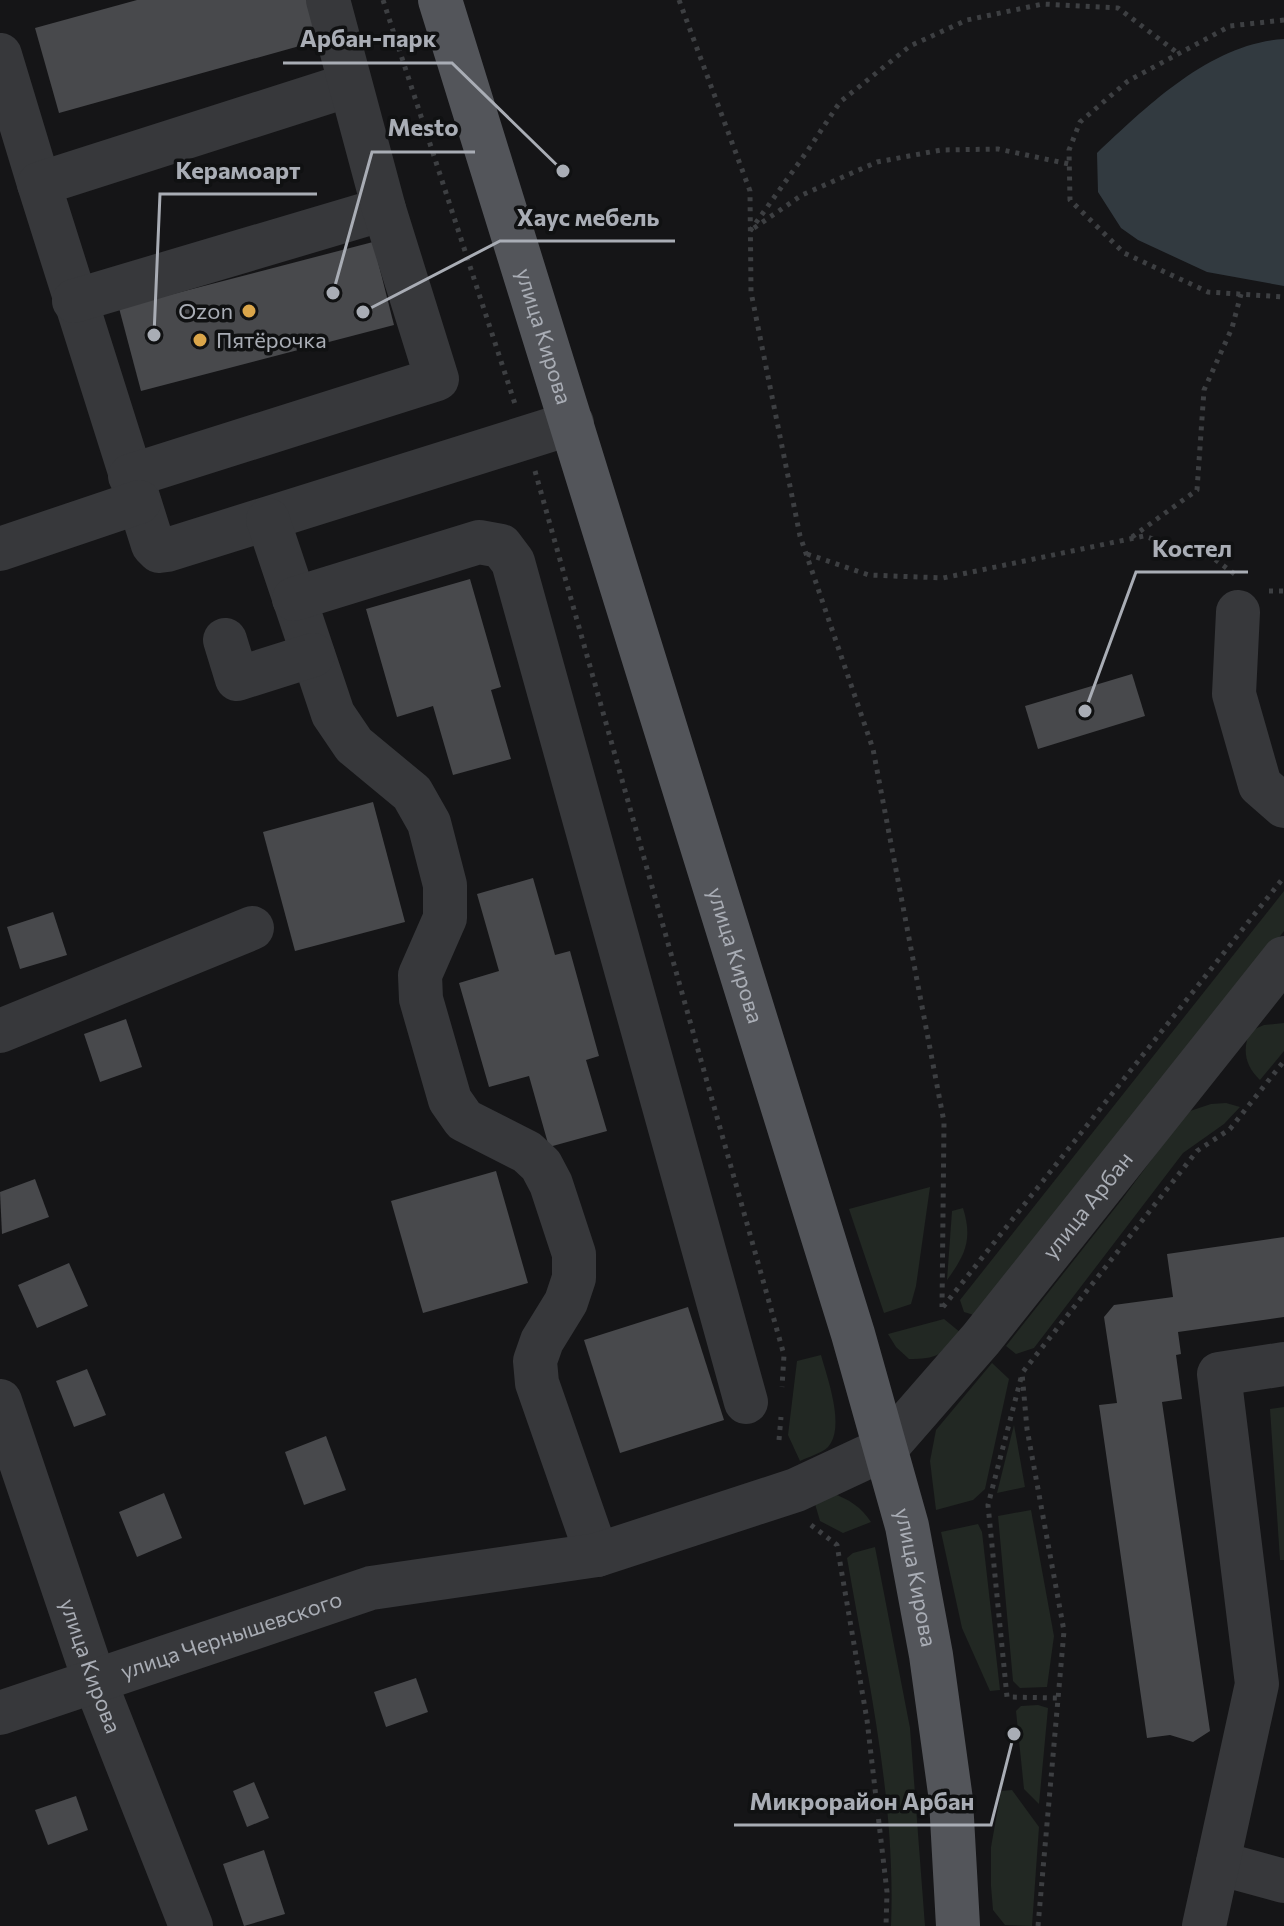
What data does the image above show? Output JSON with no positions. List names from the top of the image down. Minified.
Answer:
{"streets":{"main road":["улица Кирова"],"street":["улица Арбан","улица Чернышевского"]},"crossings":[["улица Кирова","улица Арбан"],["улица Кирова","улица Чернышевского"],["улица Арбан","улица Чернышевского"]],"places":["Арбан-парк","Mesto","Ozon","Хаус мебель","Керамоарт","Пятёрочка","Костел","Микрорайон Арбан"]}
